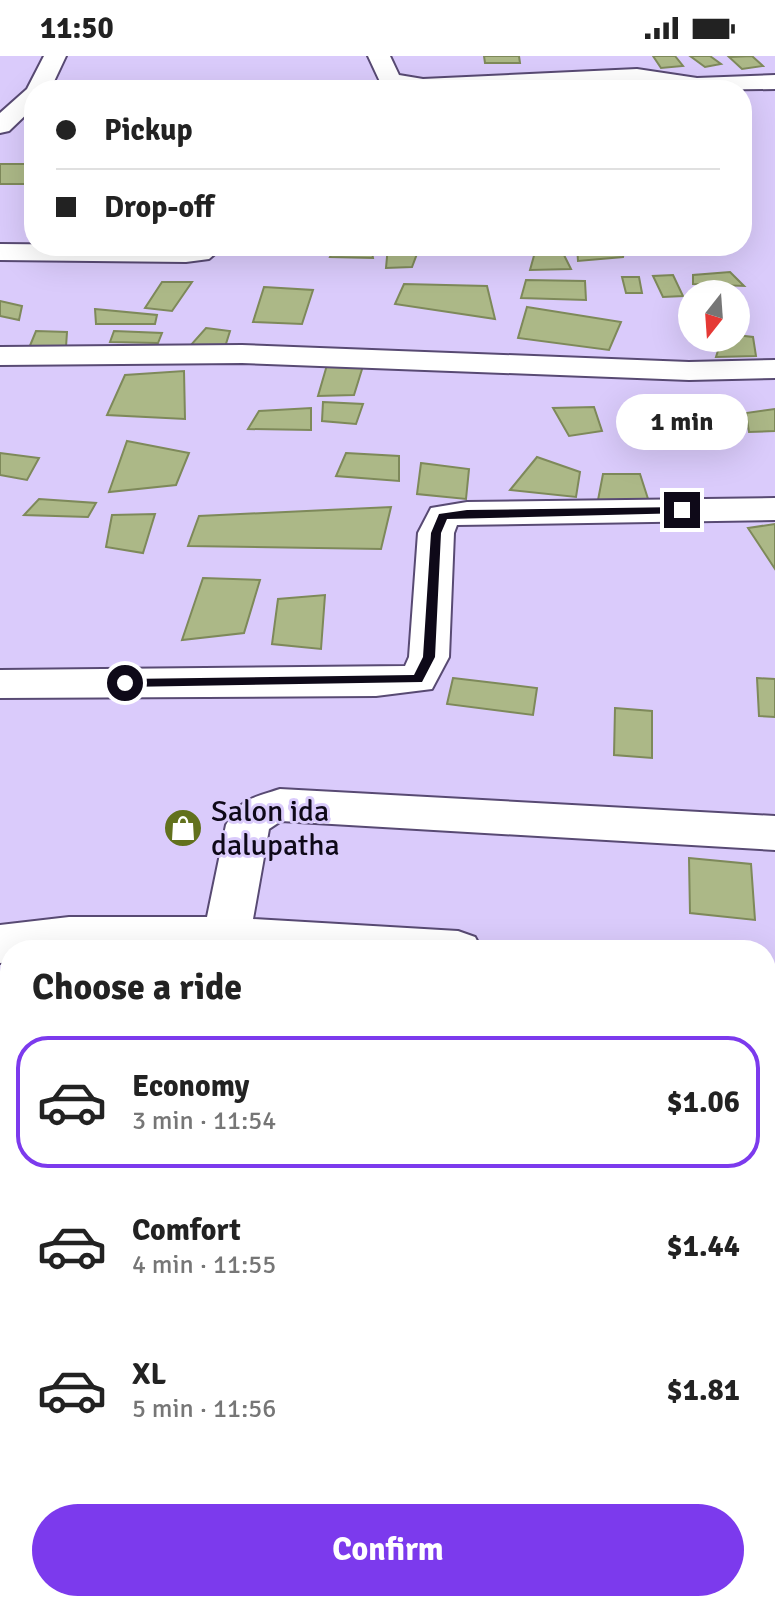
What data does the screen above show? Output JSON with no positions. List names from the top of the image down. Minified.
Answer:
{"places":{"shop":["Salon ida dalupatha"]},"north":"bottom","page":{"status":"11:50","banner":["Pickup","Drop-off"],"bubble":"1 min","heading":"Choose a ride","list":[{"name":"Economy","note":"3 min · 11:54","value":"$1.06"},{"name":"Comfort","note":"4 min · 11:55","value":"$1.44"},{"name":"XL","note":"5 min · 11:56","value":"$1.81"}],"buttons":"Confirm"}}
